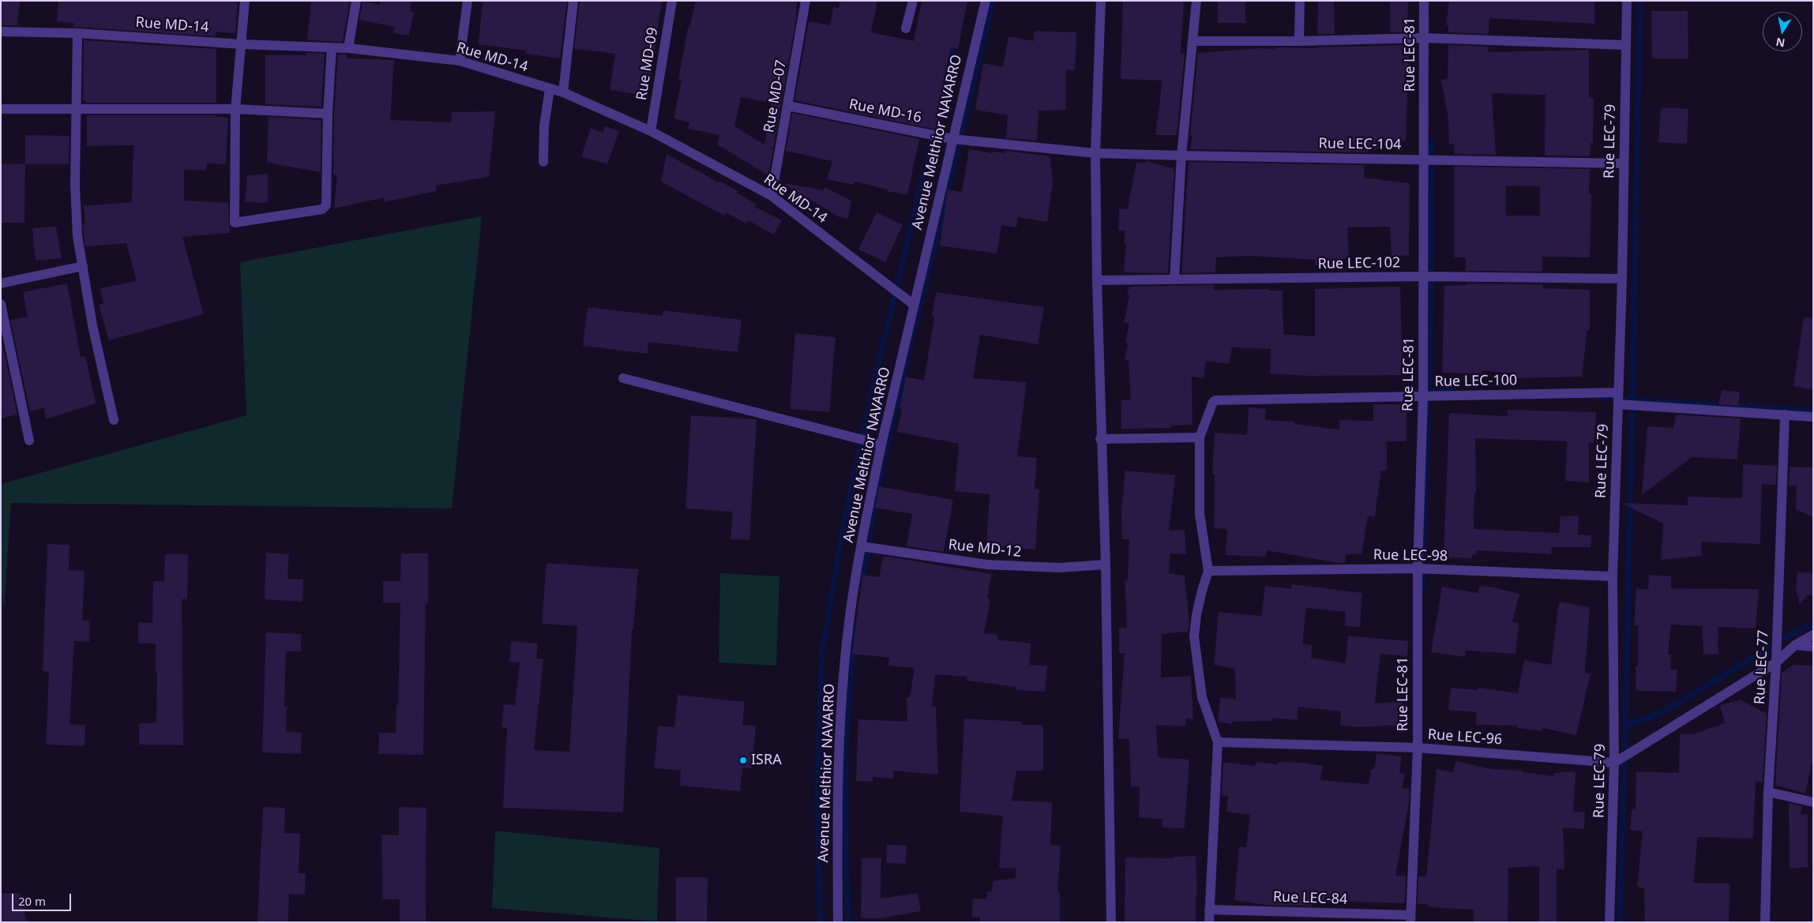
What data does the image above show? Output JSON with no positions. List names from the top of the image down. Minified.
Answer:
{"streets":{"street":["Rue MD-14","Rue LEC-81","Rue MD-09","Rue MD-07","Rue MD-16","Rue LEC-79","Avenue Melthior NAVARRO","Rue LEC-104","Rue LEC-102","Rue LEC-100","Rue MD-12","Rue LEC-98","Rue LEC-77","Rue LEC-96","Rue LEC-84"]},"crossings":[["Rue MD-14","Rue MD-09"],["Rue MD-14","Rue MD-07"],["Rue MD-14","Avenue Melthior NAVARRO"],["Rue LEC-81","Rue LEC-104"],["Rue LEC-81","Rue LEC-102"],["Rue LEC-81","Rue LEC-100"],["Rue LEC-81","Rue LEC-98"],["Rue LEC-81","Rue LEC-96"],["Rue LEC-81","Rue LEC-84"],["Rue MD-07","Rue MD-16"],["Rue MD-16","Avenue Melthior NAVARRO"],["Rue MD-16","Rue LEC-104"],["Rue LEC-79","Rue LEC-104"],["Rue LEC-79","Rue LEC-102"],["Rue LEC-79","Rue LEC-100"],["Rue LEC-79","Rue LEC-98"],["Rue LEC-79","Rue LEC-96"],["Avenue Melthior NAVARRO","Rue MD-12"]],"places":["ISRA"],"scale_bar":"20 m","north":"bottom"}
